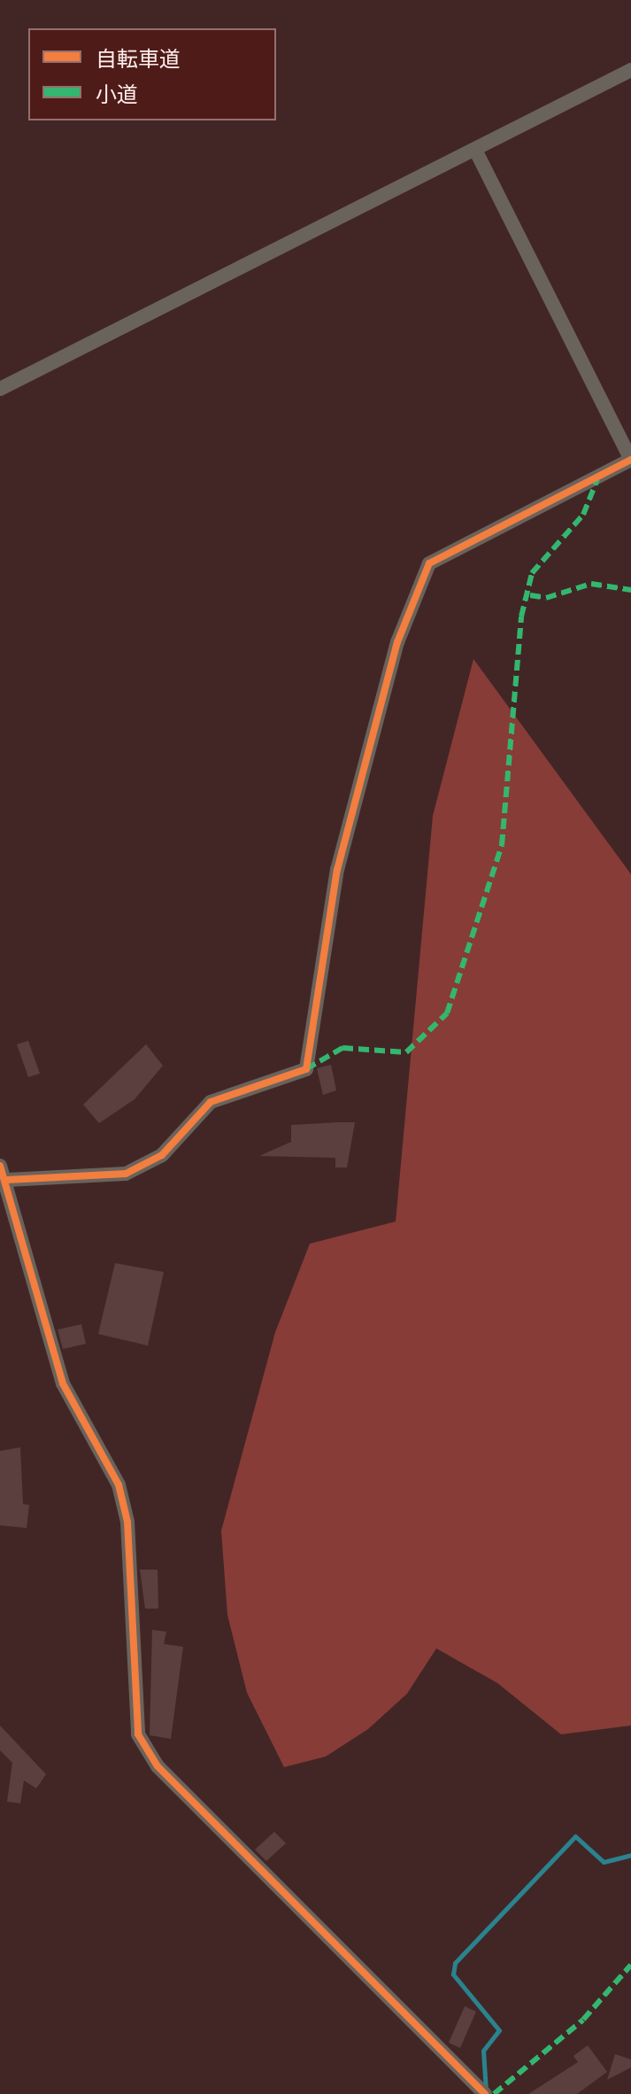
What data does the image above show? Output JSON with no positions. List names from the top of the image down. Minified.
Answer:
{"legend":["自転車道","小道"]}
